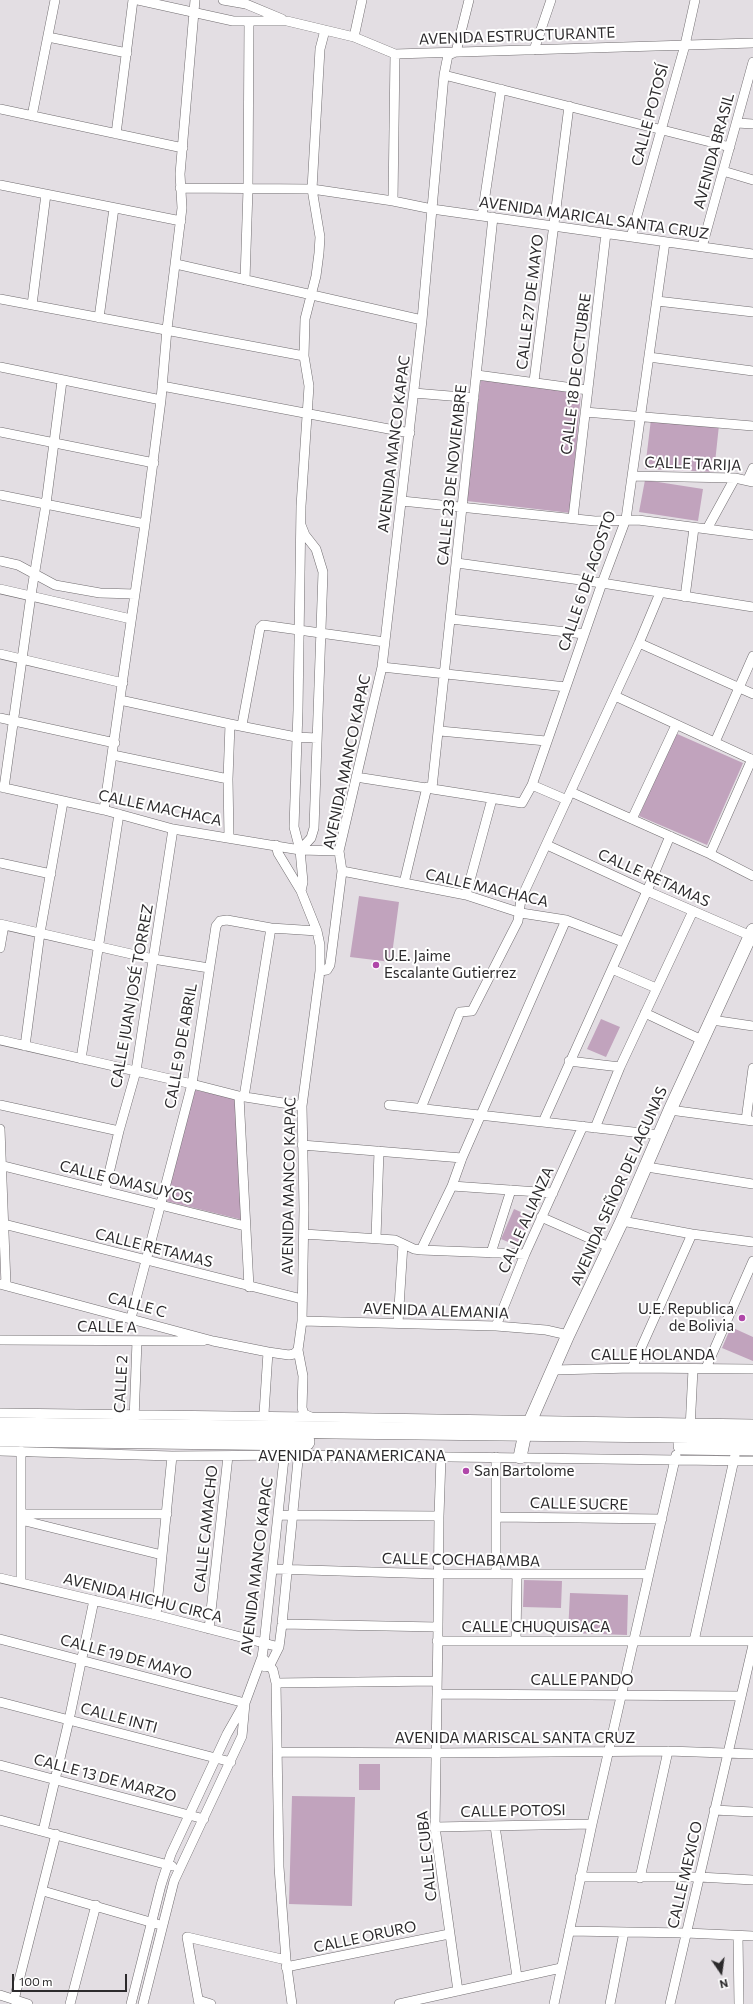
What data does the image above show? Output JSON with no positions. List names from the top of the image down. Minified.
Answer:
{"streets":{"highway":["AVENIDA PANAMERICANA"],"street":["AVENIDA ESTRUCTURANTE","CALLE POTOSÍ","AVENIDA BRASIL","AVENIDA MARICAL SANTA CRUZ","CALLE 27 DE MAYO","CALLE 18 DE OCTUBRE","AVENIDA MANCO KAPAC","CALLE TARIJA","CALLE 23 DE NOVIEMBRE","CALLE 6 DE AGOSTO","CALLE MACHACA","CALLE RETAMAS","CALLE JUAN JOSÉ TORREZ","CALLE 9 DE ABRIL","CALLE OMASUYOS","AVENIDA SEÑOR DE LAGUNAS","CALLE ALIANZA","CALLE C","AVENIDA ALEMANIA","CALLE A","CALLE HOLANDA","CALLE 2","CALLE SUCRE","CALLE CAMACHO","CALLE COCHABAMBA","AVENIDA HICHU CIRCA","CALLE CHUQUISACA","CALLE 19 DE MAYO","CALLE PANDO","CALLE INTI","AVENIDA MARISCAL SANTA CRUZ","CALLE 13 DE MARZO","CALLE POTOSI","CALLE CUBA","CALLE MEXICO","CALLE ORURO"]},"crossings":[["AVENIDA ESTRUCTURANTE","CALLE POTOSÍ"],["AVENIDA ESTRUCTURANTE","AVENIDA MANCO KAPAC"],["CALLE POTOSÍ","AVENIDA MARICAL SANTA CRUZ"],["AVENIDA BRASIL","AVENIDA MARICAL SANTA CRUZ"],["AVENIDA MARICAL SANTA CRUZ","CALLE 27 DE MAYO"],["AVENIDA MARICAL SANTA CRUZ","CALLE 18 DE OCTUBRE"],["AVENIDA MARICAL SANTA CRUZ","AVENIDA MANCO KAPAC"],["AVENIDA MARICAL SANTA CRUZ","CALLE 23 DE NOVIEMBRE"],["AVENIDA MARICAL SANTA CRUZ","CALLE 6 DE AGOSTO"],["AVENIDA MANCO KAPAC","CALLE MACHACA"],["AVENIDA MANCO KAPAC","CALLE RETAMAS"],["AVENIDA MANCO KAPAC","AVENIDA ALEMANIA"],["AVENIDA MANCO KAPAC","AVENIDA PANAMERICANA"],["AVENIDA MANCO KAPAC","CALLE COCHABAMBA"],["AVENIDA MANCO KAPAC","AVENIDA HICHU CIRCA"],["AVENIDA MANCO KAPAC","CALLE 19 DE MAYO"],["CALLE TARIJA","CALLE 6 DE AGOSTO"],["CALLE 23 DE NOVIEMBRE","CALLE MACHACA"],["CALLE MACHACA","CALLE JUAN JOSÉ TORREZ"],["CALLE RETAMAS","CALLE 9 DE ABRIL"],["CALLE RETAMAS","AVENIDA SEÑOR DE LAGUNAS"],["CALLE JUAN JOSÉ TORREZ","CALLE OMASUYOS"],["CALLE 9 DE ABRIL","CALLE OMASUYOS"],["CALLE 9 DE ABRIL","CALLE C"],["AVENIDA SEÑOR DE LAGUNAS","AVENIDA ALEMANIA"],["AVENIDA SEÑOR DE LAGUNAS","CALLE HOLANDA"],["AVENIDA SEÑOR DE LAGUNAS","AVENIDA PANAMERICANA"],["CALLE ALIANZA","AVENIDA ALEMANIA"],["CALLE C","CALLE A"],["CALLE A","CALLE 2"],["CALLE 2","AVENIDA PANAMERICANA"],["AVENIDA PANAMERICANA","CALLE CAMACHO"],["CALLE CAMACHO","AVENIDA HICHU CIRCA"],["CALLE PANDO","CALLE CUBA"],["CALLE PANDO","CALLE MEXICO"],["AVENIDA MARISCAL SANTA CRUZ","CALLE CUBA"],["AVENIDA MARISCAL SANTA CRUZ","CALLE MEXICO"],["CALLE POTOSI","CALLE CUBA"],["CALLE CUBA","CALLE ORURO"]],"places":["U.E. Jaime Escalante Gutierrez","U.E. Republica de Bolivia","San Bartolome"],"scale_bar":"100 m","north":"bottom"}
